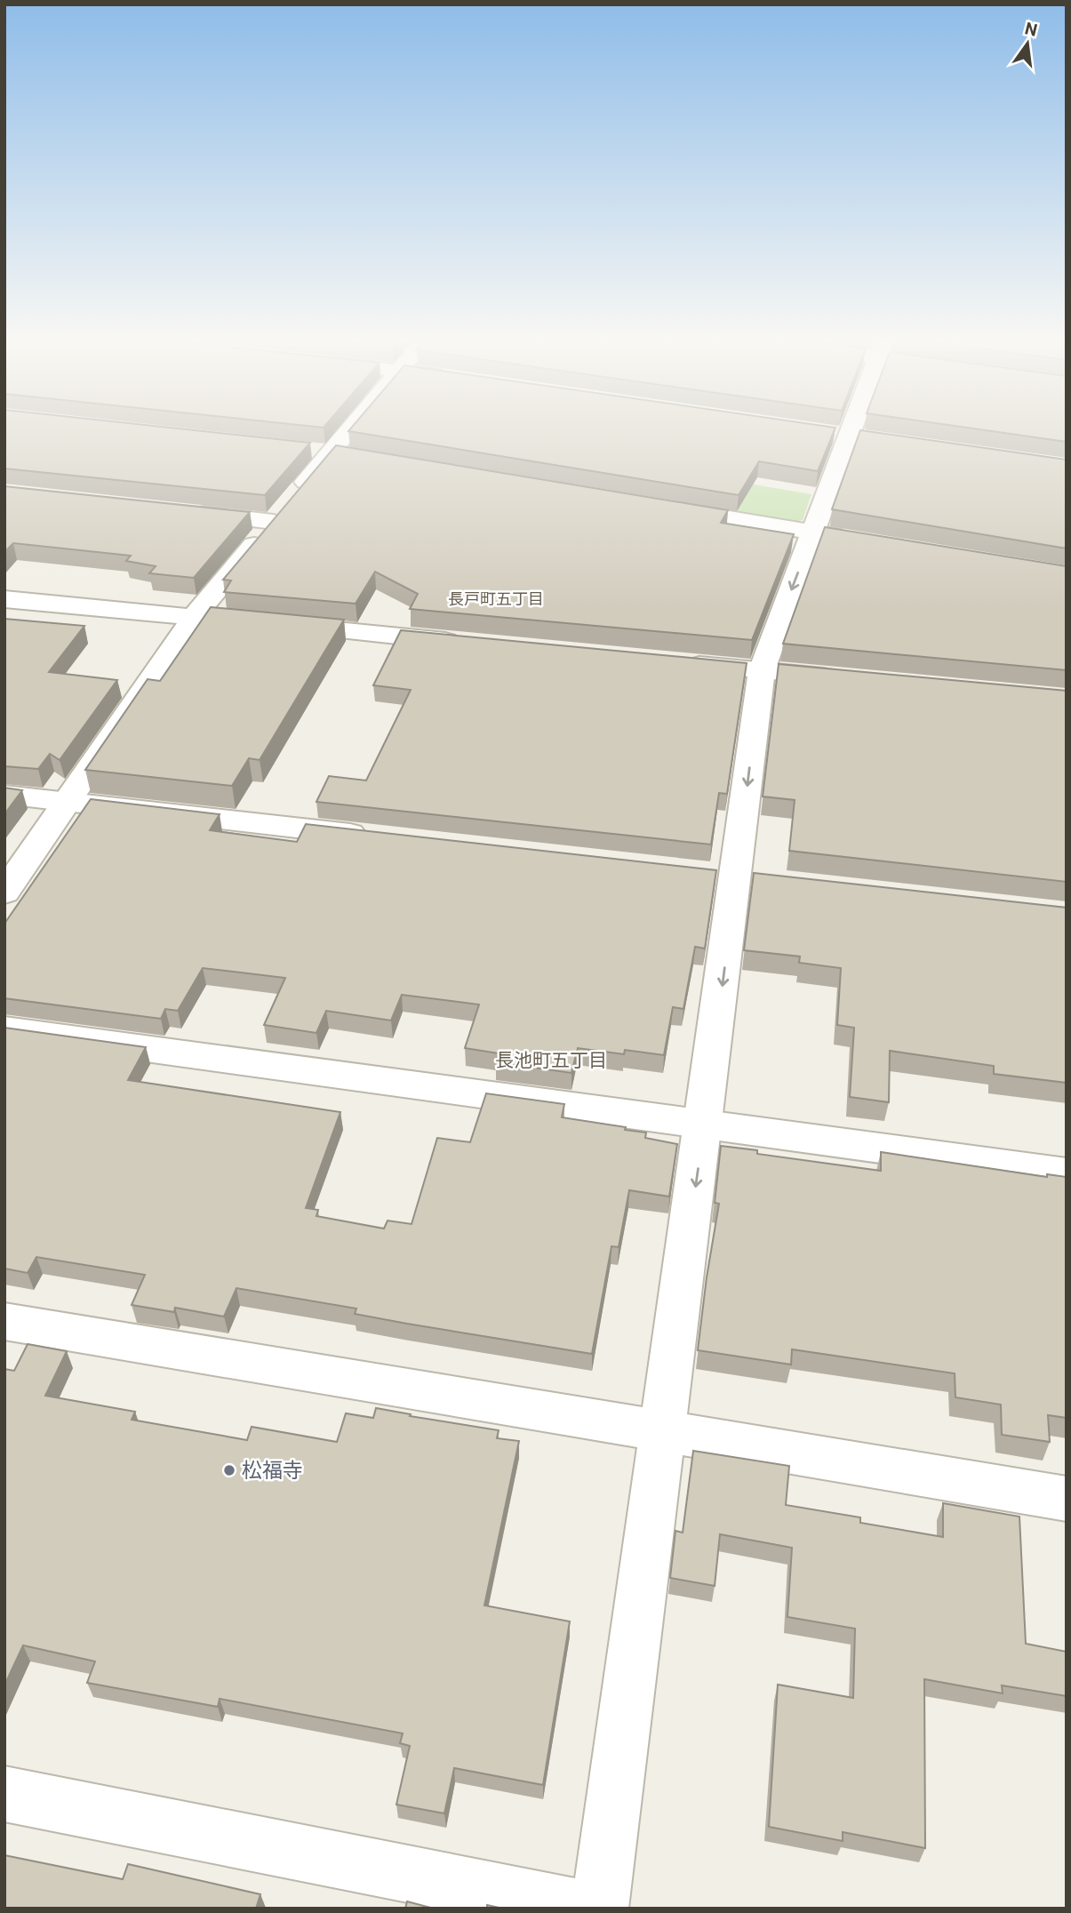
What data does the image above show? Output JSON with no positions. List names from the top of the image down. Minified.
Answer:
{"districts":["長戸町五丁目","長池町五丁目"],"places":["松福寺"],"north":"top"}
